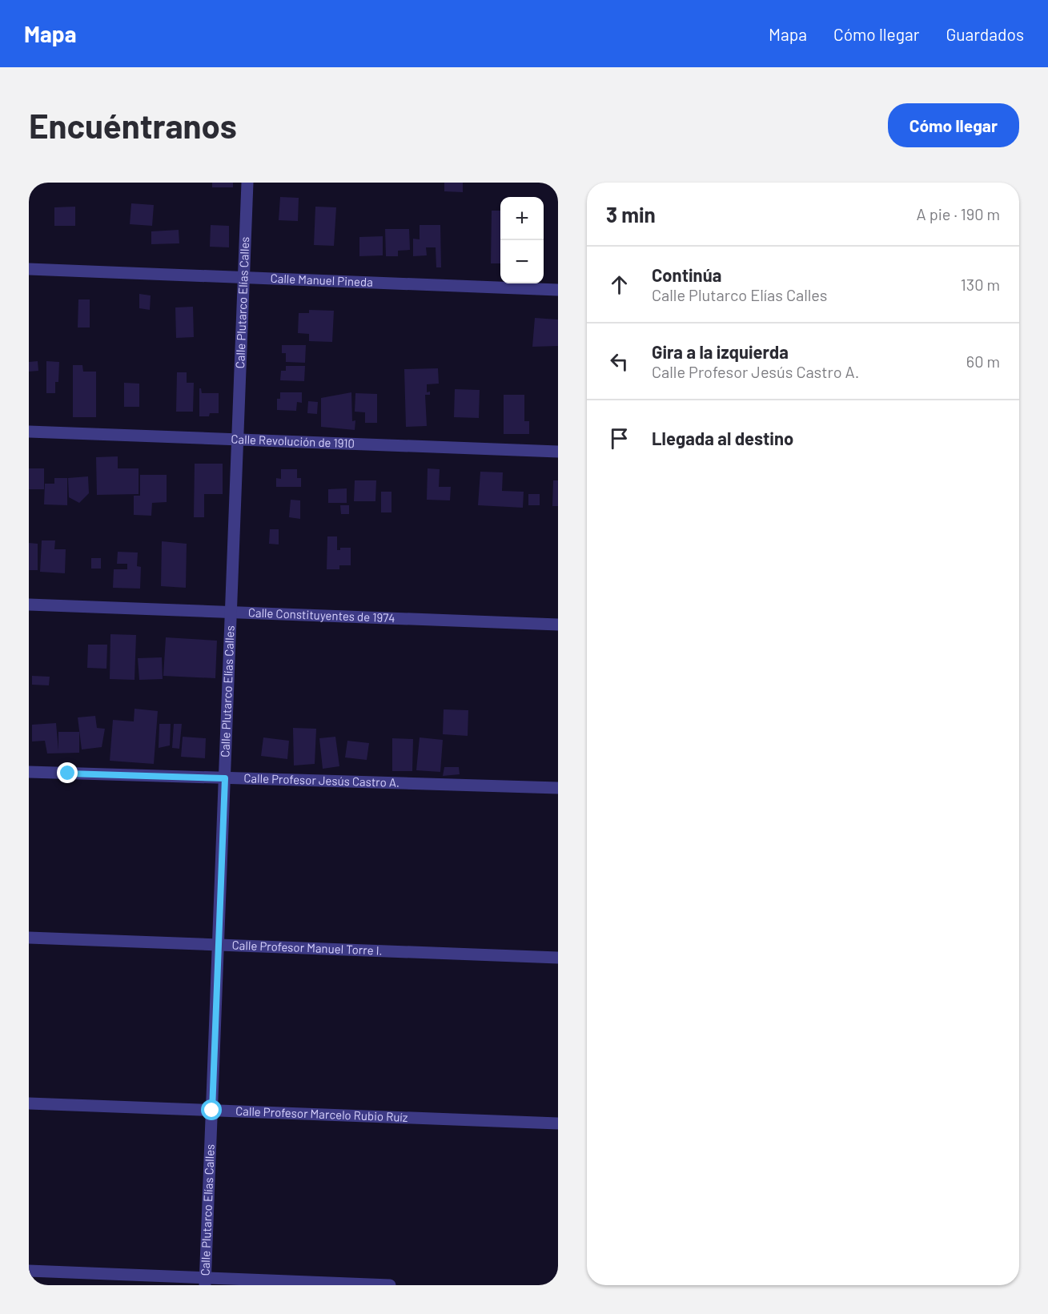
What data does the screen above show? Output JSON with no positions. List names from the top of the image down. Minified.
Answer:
{"streets":{"street":["Calle Manuel Pineda","Calle Plutarco Elías Calles","Calle Revolución de 1910","Calle Constituyentes de 1974","Calle Profesor Jesús Castro A.","Calle Profesor Manuel Torre I.","Calle Profesor Marcelo Rubio Ruíz"]},"crossings":[["Calle Manuel Pineda","Calle Plutarco Elías Calles"],["Calle Plutarco Elías Calles","Calle Revolución de 1910"],["Calle Plutarco Elías Calles","Calle Constituyentes de 1974"],["Calle Plutarco Elías Calles","Calle Profesor Jesús Castro A."],["Calle Plutarco Elías Calles","Calle Profesor Manuel Torre I."],["Calle Plutarco Elías Calles","Calle Profesor Marcelo Rubio Ruíz"]],"page":{"header":"Mapa","nav":["Mapa","Cómo llegar","Guardados"],"buttons":"Cómo llegar","title":"Encuéntranos","heading":["3 min","A pie · 190 m"],"map_buttons":["+","−"],"list":[["Continúa","Calle Plutarco Elías Calles","130 m"],["Gira a la izquierda","Calle Profesor Jesús Castro A.","60 m"],"Llegada al destino"]}}
